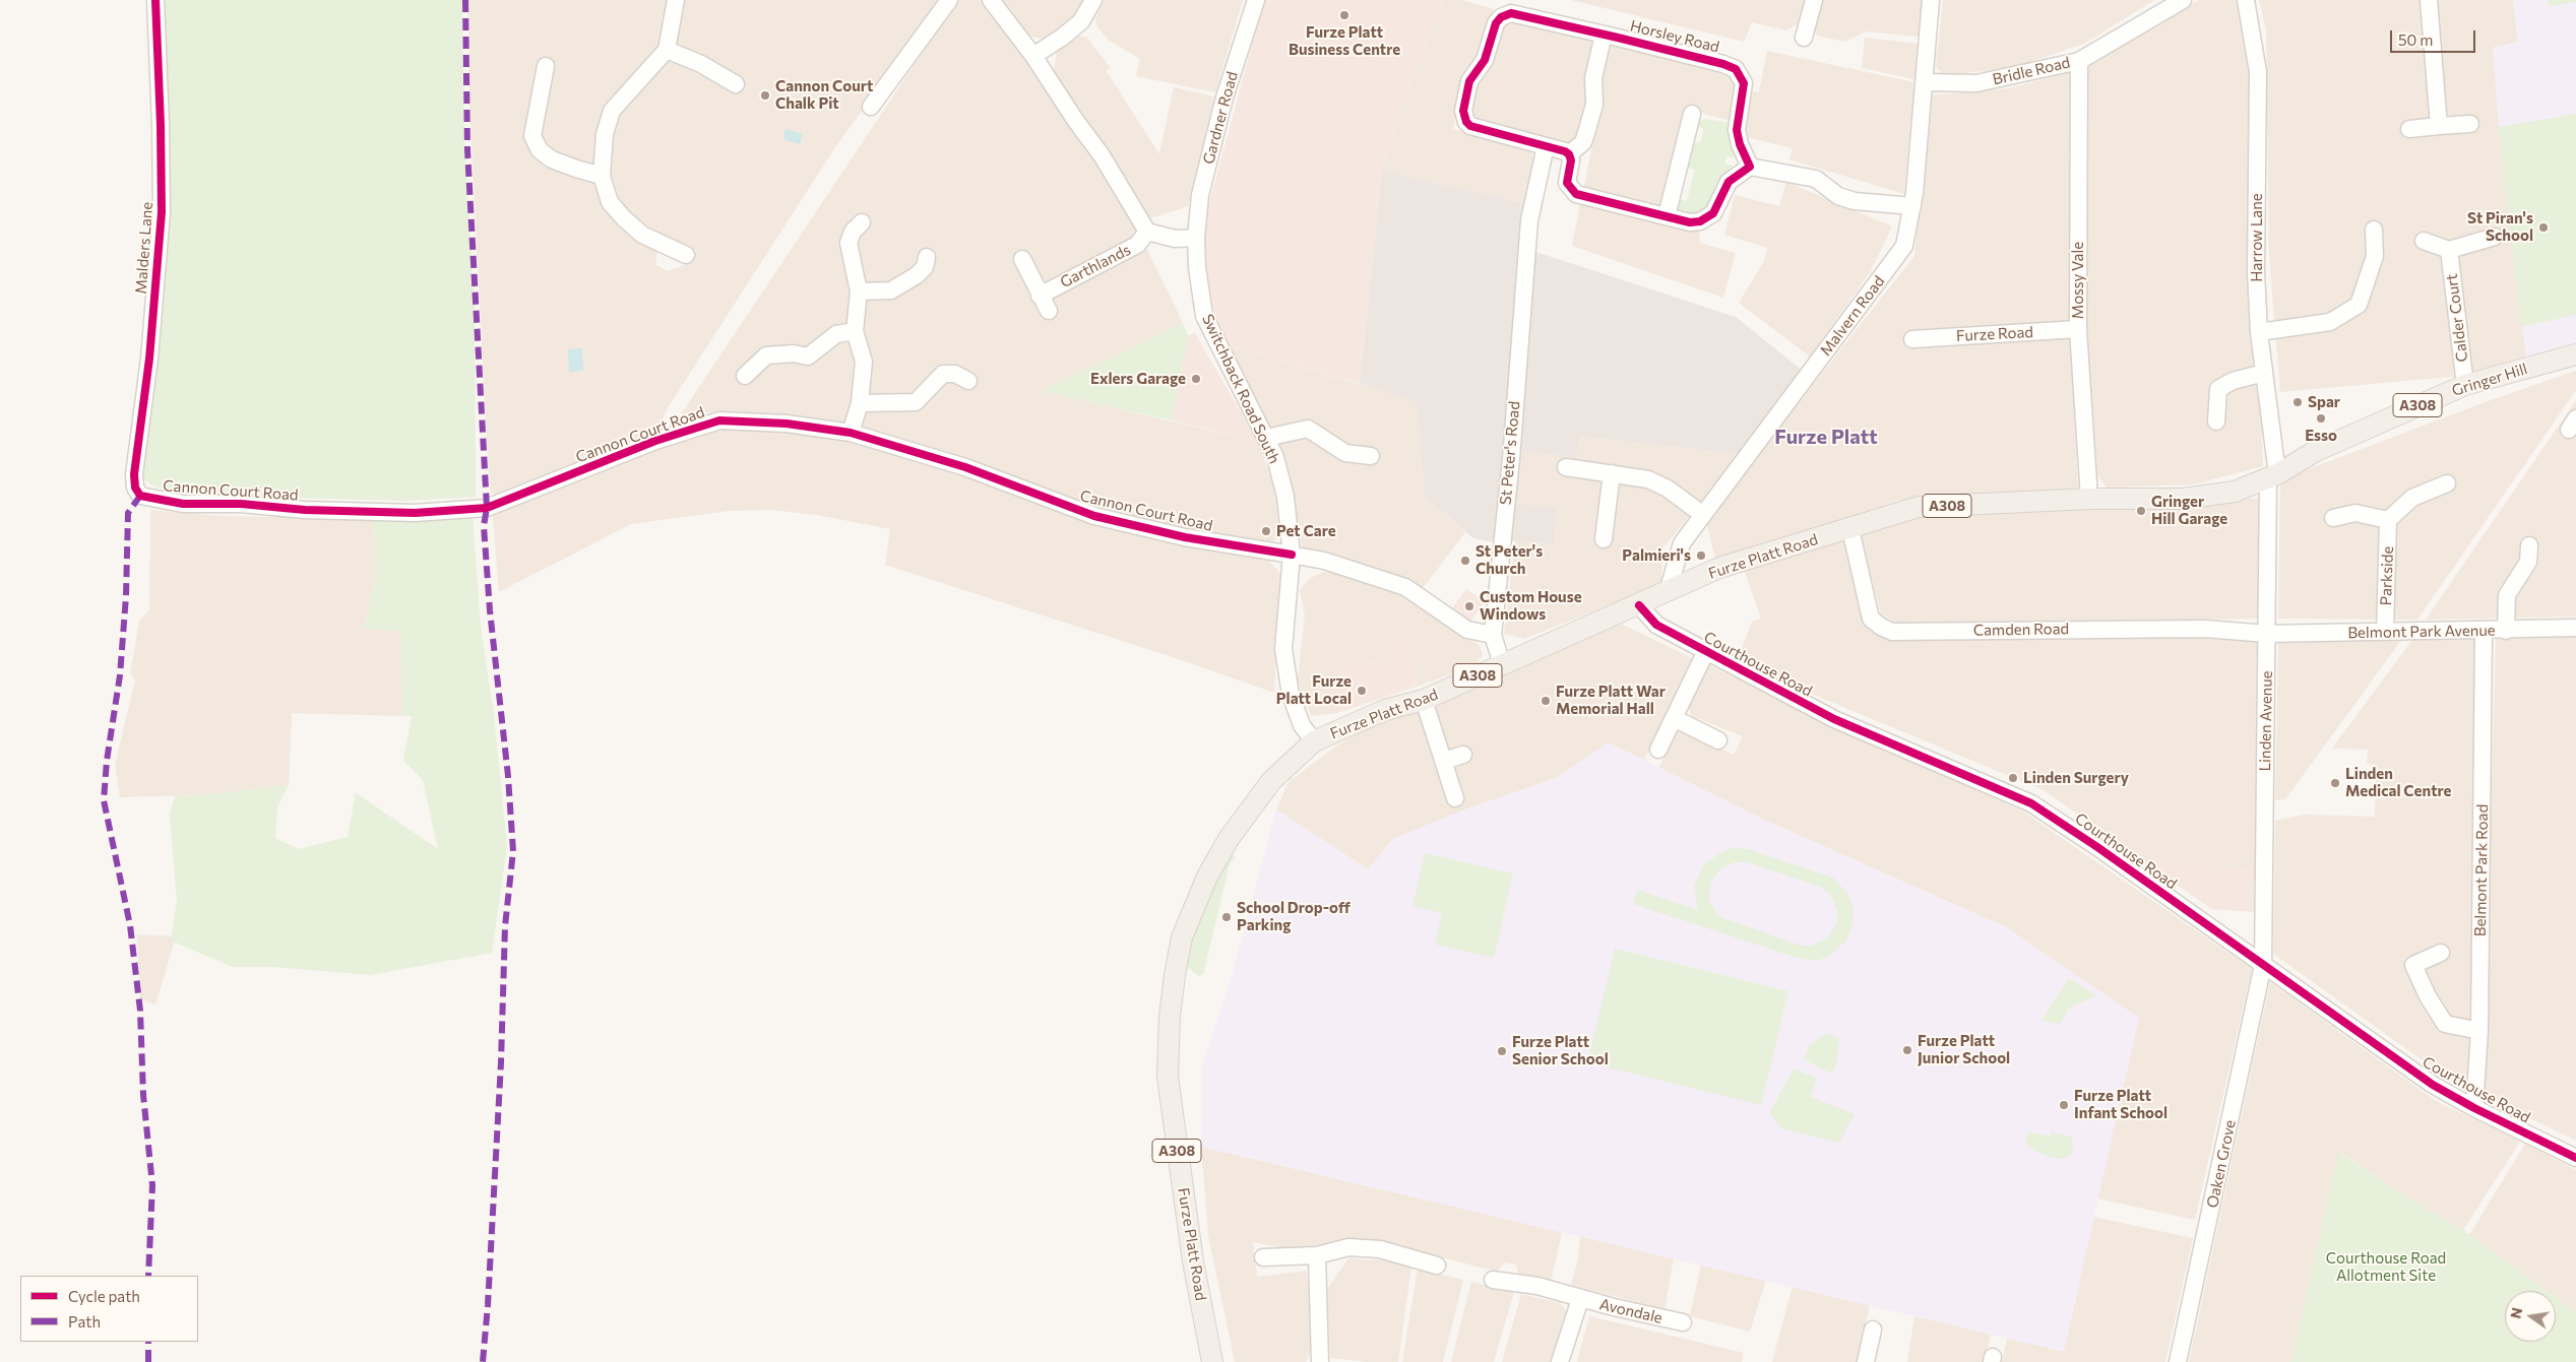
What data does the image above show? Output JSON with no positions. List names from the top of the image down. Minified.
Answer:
{"streets":{"main road":["Gringer Hill","A308","Furze Platt Road"],"street":["Horsley Road","Bridle Road","Gardner Road","Harrow Lane","Malders Lane","Garthlands","Mossy Vale","Malvern Road","Calder Court","Furze Road","Switchback Road South","Cannon Court Road","St Peter's Road","Parkside","Camden Road","Belmont Park Avenue","Courthouse Road","Linden Avenue","Belmont Park Road","Oaken Grove","Avondale"]},"crossings":[["Horsley Road","St Peter's Road"],["Bridle Road","Mossy Vale"],["Bridle Road","Malvern Road"],["Gardner Road","Switchback Road South"],["Harrow Lane","Gringer Hill"],["Harrow Lane","Furze Platt Road"],["Harrow Lane","Linden Avenue"],["Malders Lane","Cannon Court Road"],["Mossy Vale","Furze Road"],["Mossy Vale","Furze Platt Road"],["Malvern Road","Furze Platt Road"],["Calder Court","Gringer Hill"],["Gringer Hill","Furze Platt Road"],["Gringer Hill","Linden Avenue"],["Switchback Road South","Cannon Court Road"],["Switchback Road South","Furze Platt Road"],["Cannon Court Road","St Peter's Road"],["St Peter's Road","Furze Platt Road"],["Furze Platt Road","Camden Road"],["Furze Platt Road","Courthouse Road"],["Furze Platt Road","Linden Avenue"],["Parkside","Belmont Park Avenue"],["Camden Road","Belmont Park Avenue"],["Camden Road","Linden Avenue"],["Belmont Park Avenue","Linden Avenue"],["Belmont Park Avenue","Belmont Park Road"],["Courthouse Road","Linden Avenue"],["Courthouse Road","Belmont Park Road"],["Courthouse Road","Oaken Grove"],["Linden Avenue","Oaken Grove"]],"districts":["Furze Platt"],"parks":["Courthouse Road Allotment Site"],"places":["Furze Platt Business Centre","Cannon Court Chalk Pit","St Piran's School","Exlers Garage","Spar","Esso","Gringer Hill Garage","Pet Care","Palmieri's","St Peter's Church","Custom House Windows","Furze Platt Local","Furze Platt War Memorial Hall","Linden Surgery","Linden Medical Centre","School Drop-off Parking","Furze Platt Junior School","Furze Platt Senior School","Furze Platt Infant School"],"legend":["Cycle path","Path"],"scale_bar":"50 m","north":"left"}
